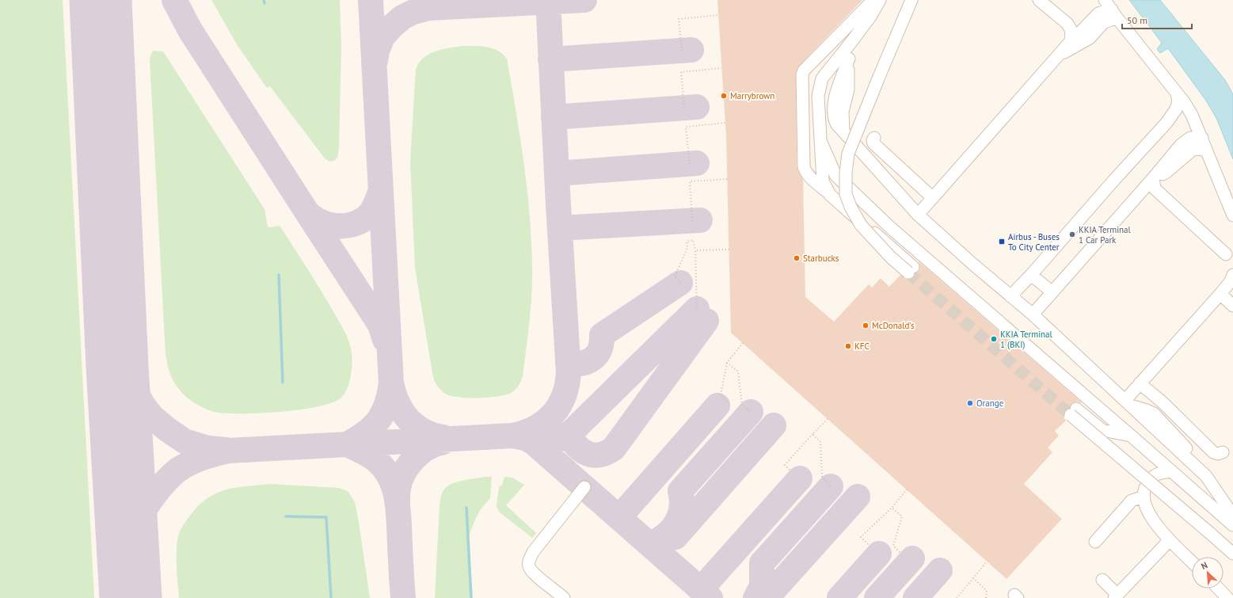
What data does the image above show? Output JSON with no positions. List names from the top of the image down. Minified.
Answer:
{"places":{"other":["Marrybrown","KKIA Terminal 1 Car Park","Starbucks","McDonald's","KKIA Terminal 1 (BKI)","KFC","Orange"],"transit":["Airbus - Buses To City Center"]},"scale_bar":"50 m","north":"top left"}
